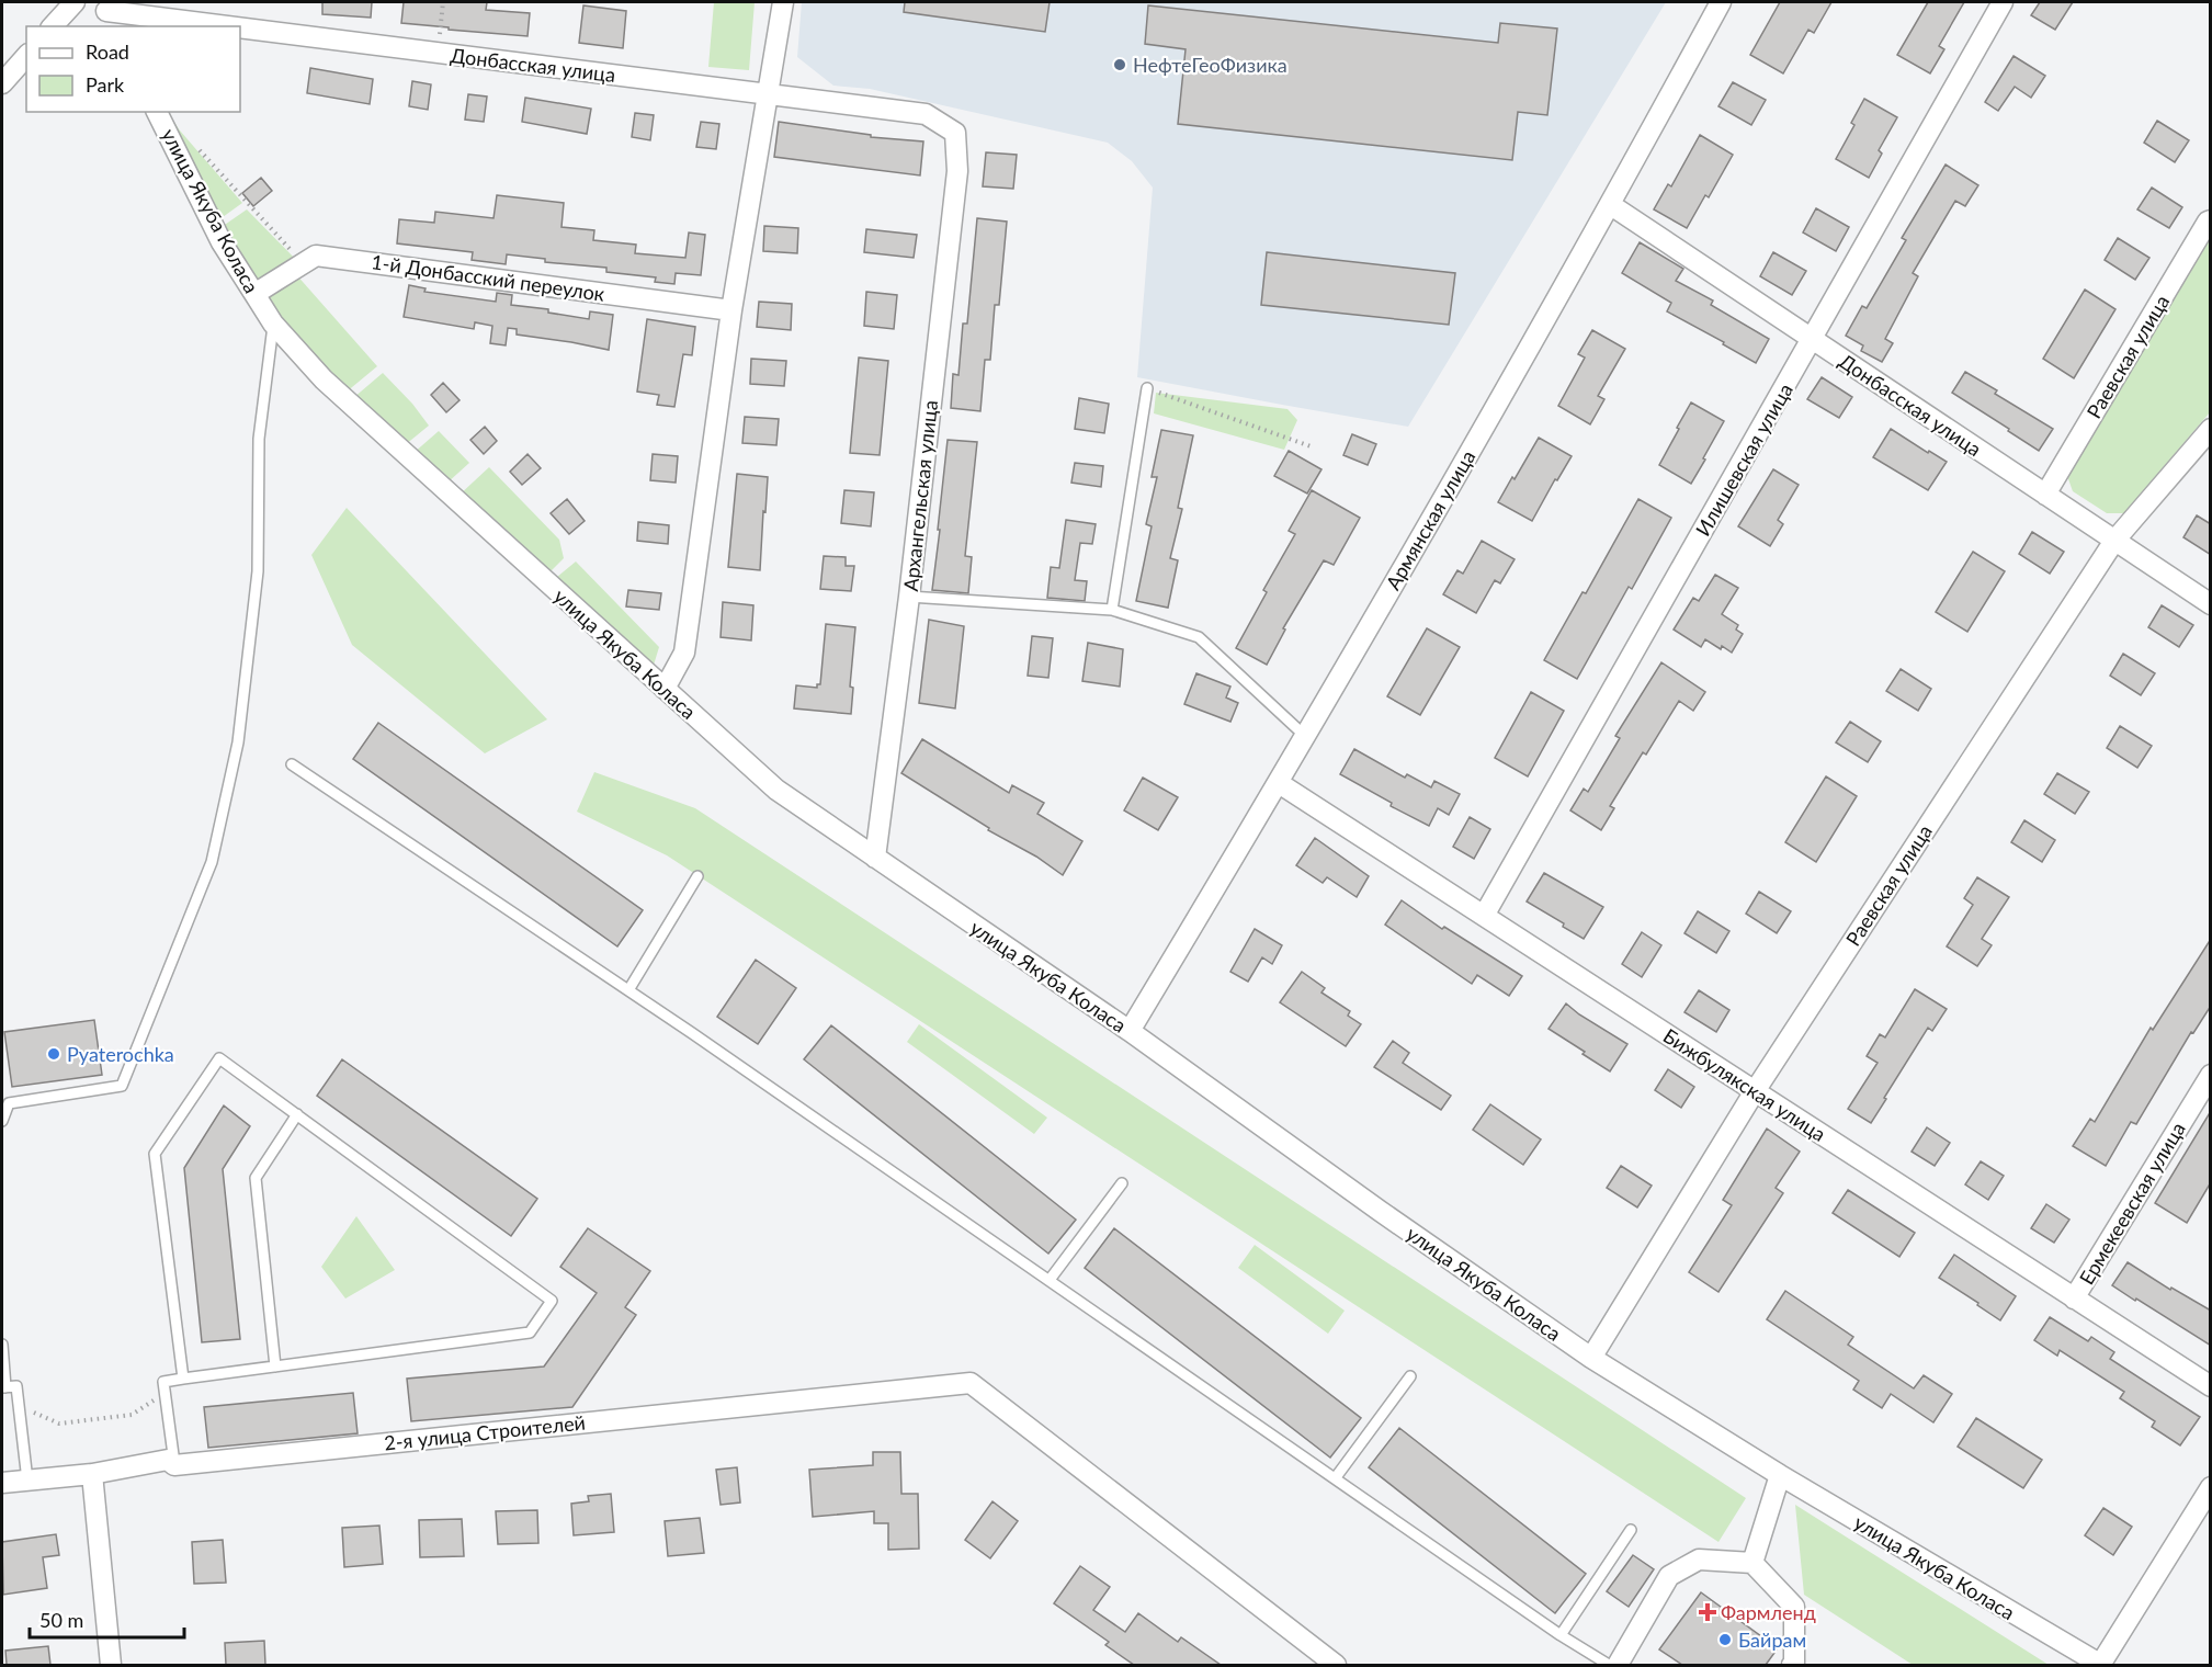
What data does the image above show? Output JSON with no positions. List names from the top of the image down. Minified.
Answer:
{"streets":{"street":["Донбасская улица","улица Якуба Коласа","1-й Донбасский переулок","Раевская улица","Илишевская улица","Архангельская улица","Армянская улица","Бижбулякская улица","Ермекеевская улица","2-я улица Строителей"]},"crossings":[["Донбасская улица","Раевская улица"],["Донбасская улица","Илишевская улица"],["Донбасская улица","Архангельская улица"],["Донбасская улица","Армянская улица"],["улица Якуба Коласа","Раевская улица"],["улица Якуба Коласа","Архангельская улица"],["улица Якуба Коласа","Армянская улица"],["Раевская улица","Бижбулякская улица"],["Илишевская улица","Бижбулякская улица"],["Армянская улица","Бижбулякская улица"],["Бижбулякская улица","Ермекеевская улица"]],"places":{"other":["НефтеГеоФизика","Pyaterochka","Байрам"],"health":["Фармленд"]},"legend":["Road","Park"],"scale_bar":"50 m"}
